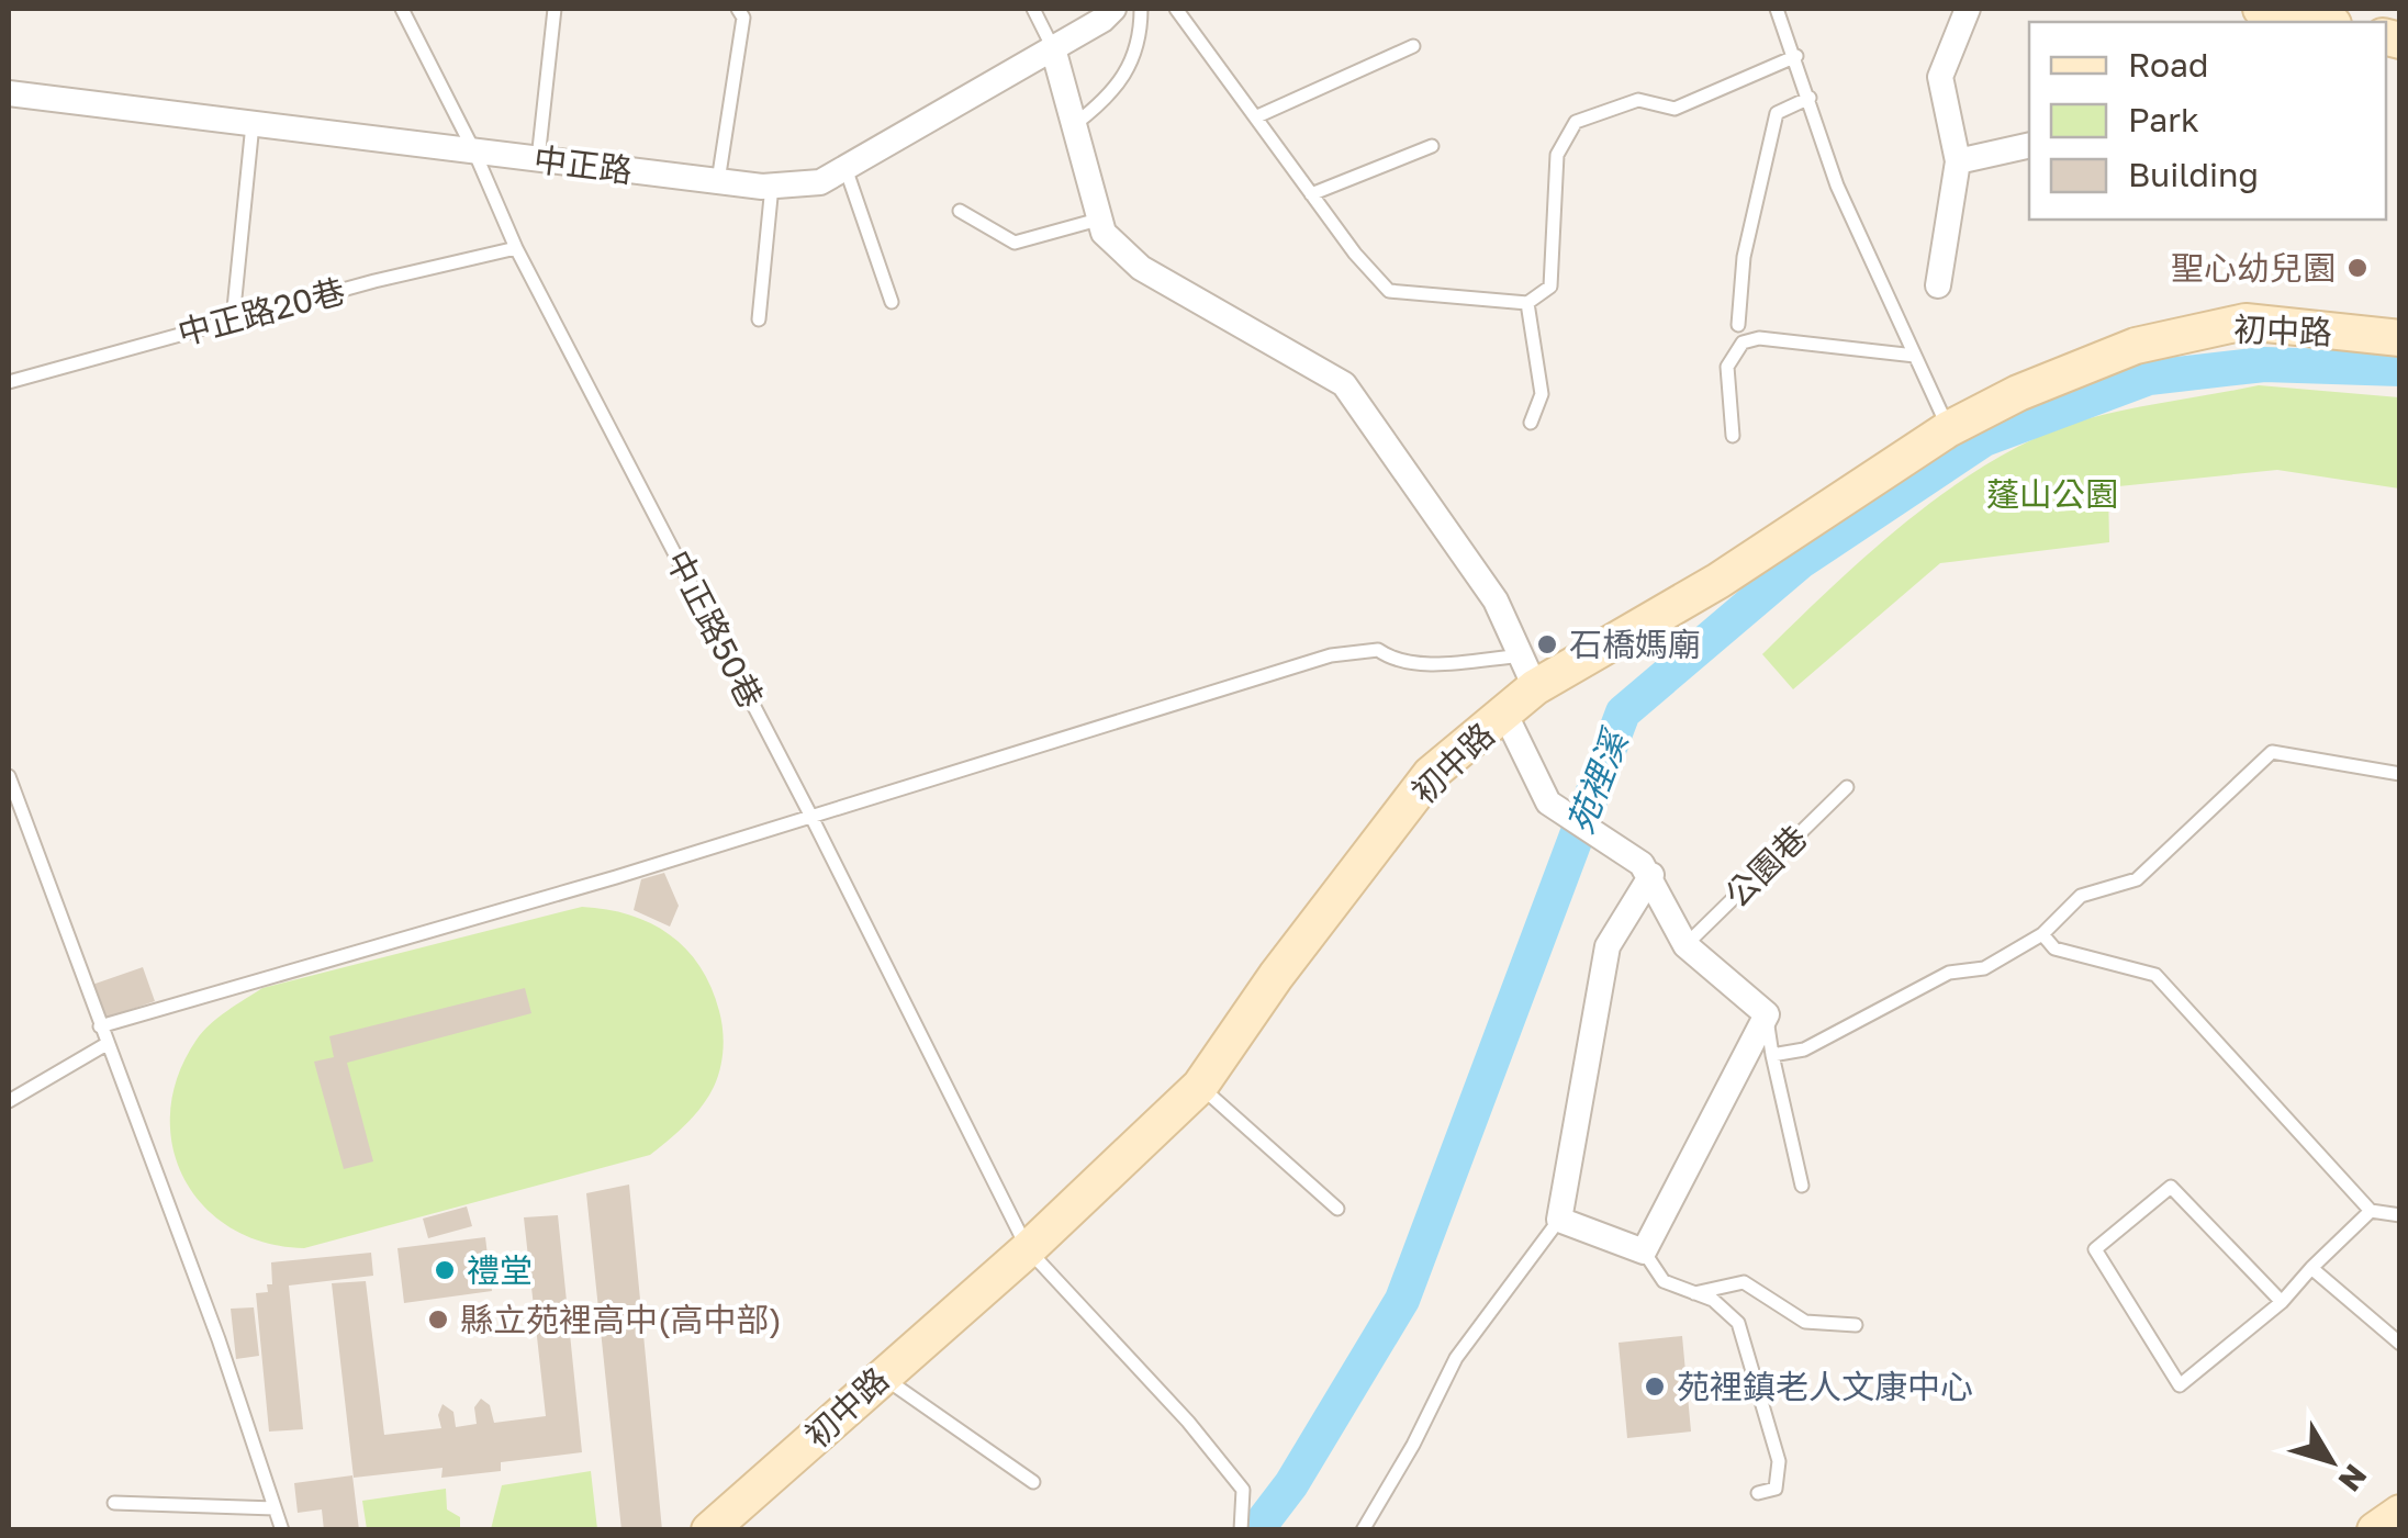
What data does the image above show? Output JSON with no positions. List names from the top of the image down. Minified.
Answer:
{"streets":{"street":["中正路","初中路"],"lane":["中正路20巷","中正路50巷","公園巷"]},"crossings":[["中正路","中正路50巷"],["中正路20巷","中正路50巷"],["初中路","中正路50巷"]],"water":["苑裡溪"],"parks":["蓬山公園"],"places":["聖心幼兒園","石橋媽廟","禮堂","縣立苑裡高中(高中部)","苑裡鎮老人文康中心"],"legend":["Road","Park","Building"],"north":"bottom right"}
